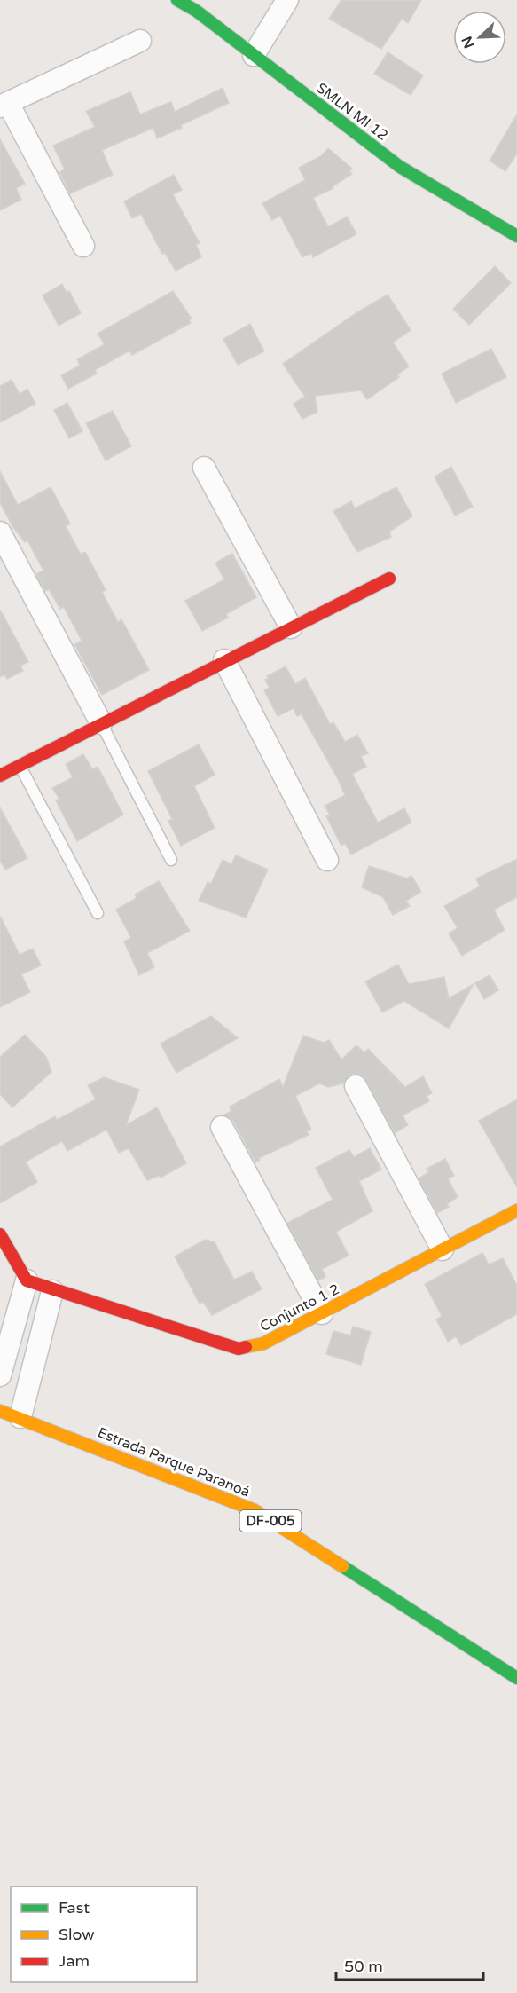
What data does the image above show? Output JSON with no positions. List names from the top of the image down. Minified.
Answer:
{"streets":{"street":["SMLN MI 12","Conjunto 1 2","Estrada Parque Paranoá","DF-005"]},"legend":["Fast","Slow","Jam"],"scale_bar":"50 m","north":"bottom left"}
